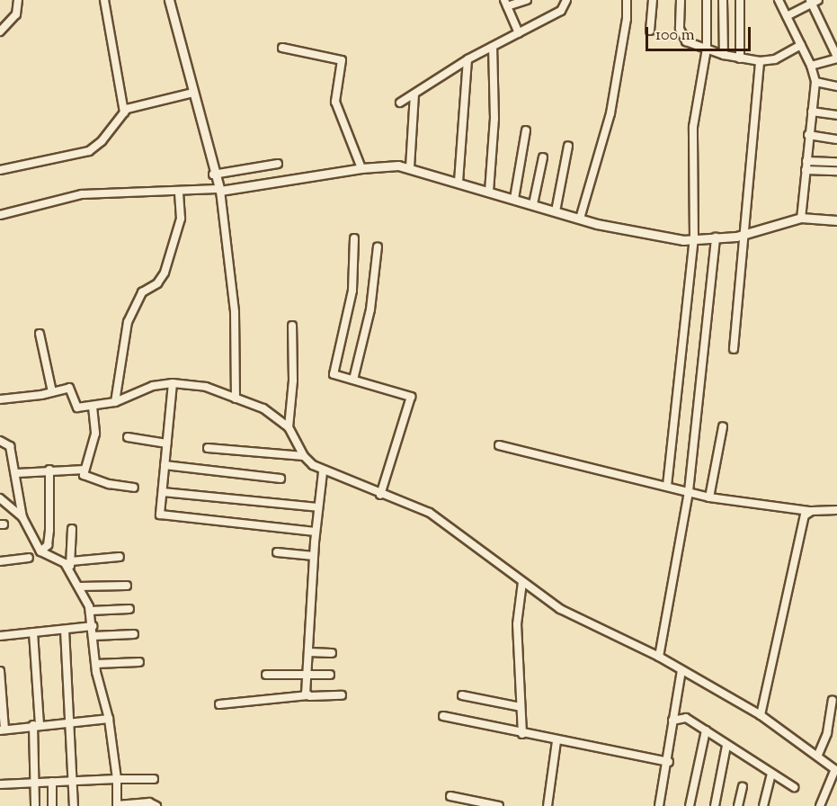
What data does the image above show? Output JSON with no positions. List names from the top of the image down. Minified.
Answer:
{"scale_bar":"100 m"}
